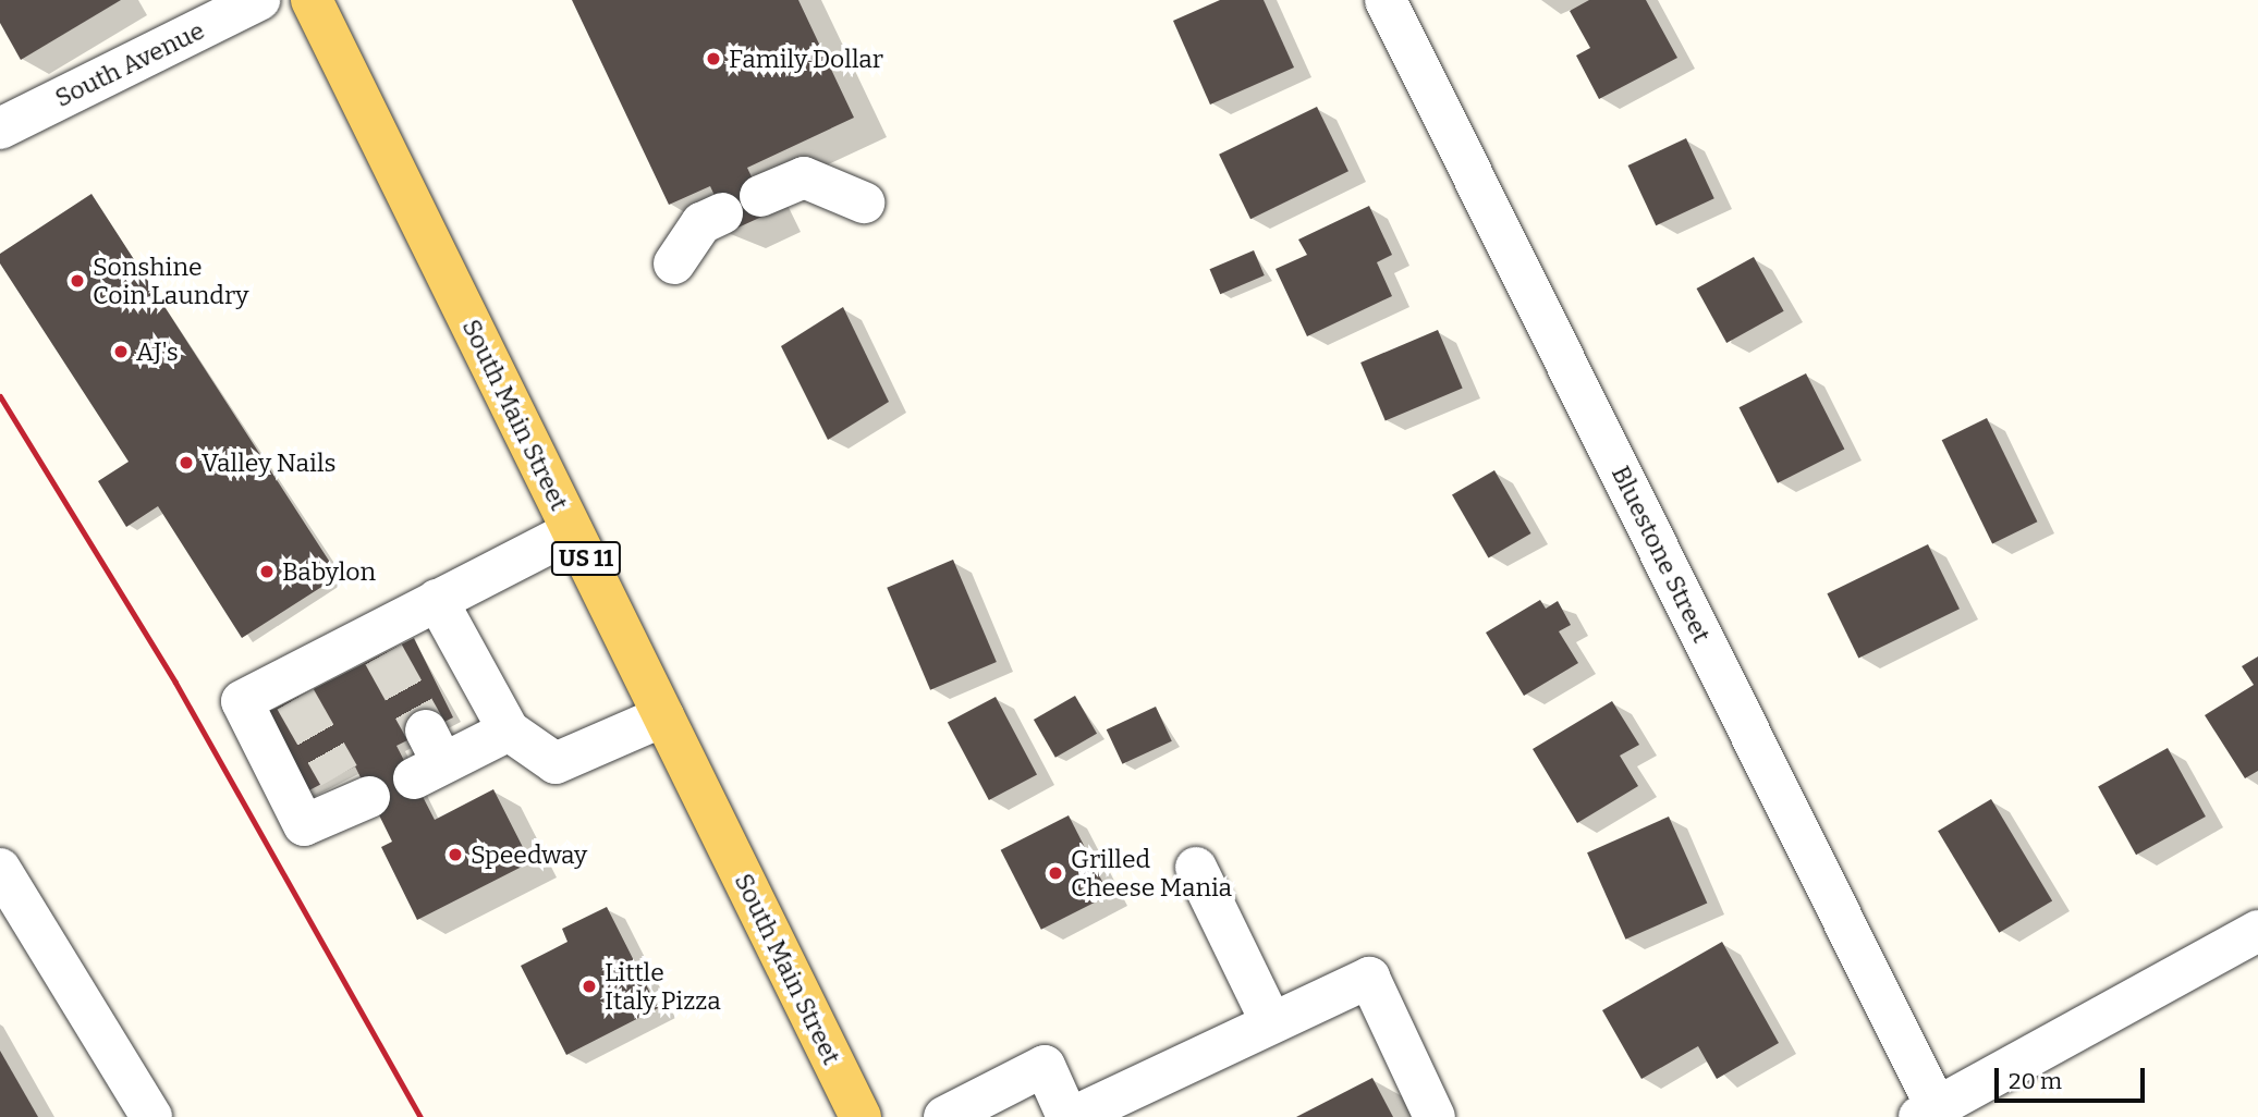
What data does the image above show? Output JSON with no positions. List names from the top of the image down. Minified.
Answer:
{"streets":{"main road":["South Main Street","US 11"],"street":["South Avenue","Bluestone Street"]},"places":["Family Dollar","Sonshine Coin Laundry","AJ's","Valley Nails","Babylon","Speedway","Grilled Cheese Mania","Little Italy Pizza"],"scale_bar":"20 m"}
